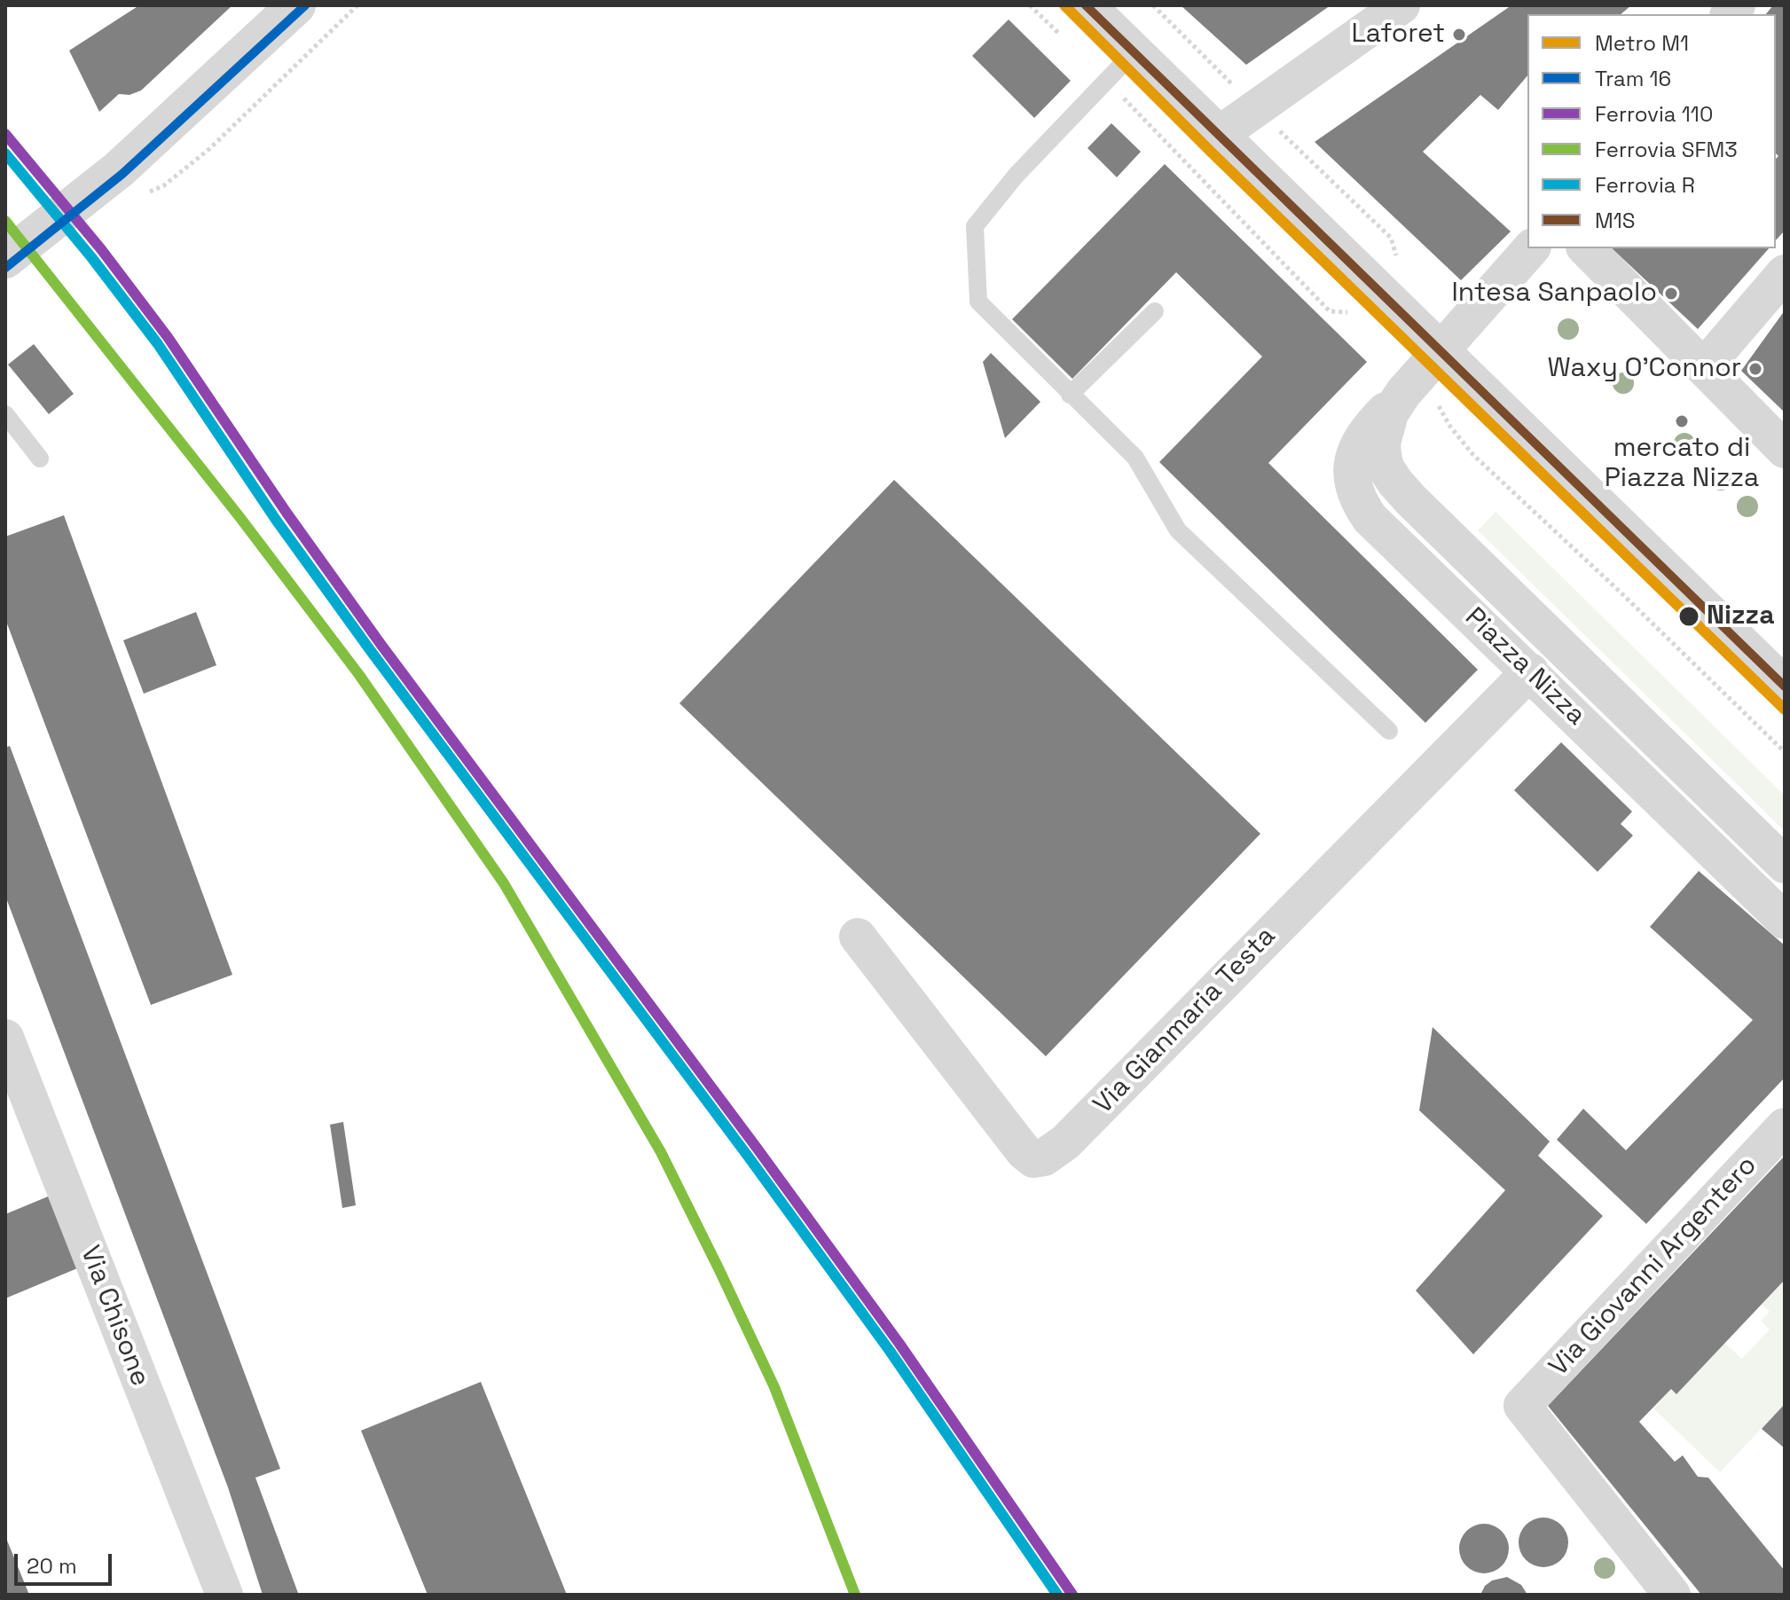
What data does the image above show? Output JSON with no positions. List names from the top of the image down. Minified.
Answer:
{"streets":{"street":["Piazza Nizza","Via Gianmaria Testa","Via Giovanni Argentero","Via Chisone"]},"crossings":[["Piazza Nizza","Via Gianmaria Testa"]],"places":["Laforet","Intesa Sanpaolo","Waxy O'Connor","mercato di Piazza Nizza","Nizza"],"lines":["metro line M1","tram line 16","transit line M1S","rail line 110","rail line R","rail line SFM3"],"legend":["Metro M1","Tram 16","Ferrovia 110","Ferrovia SFM3","Ferrovia R","M1S"],"scale_bar":"20 m"}
